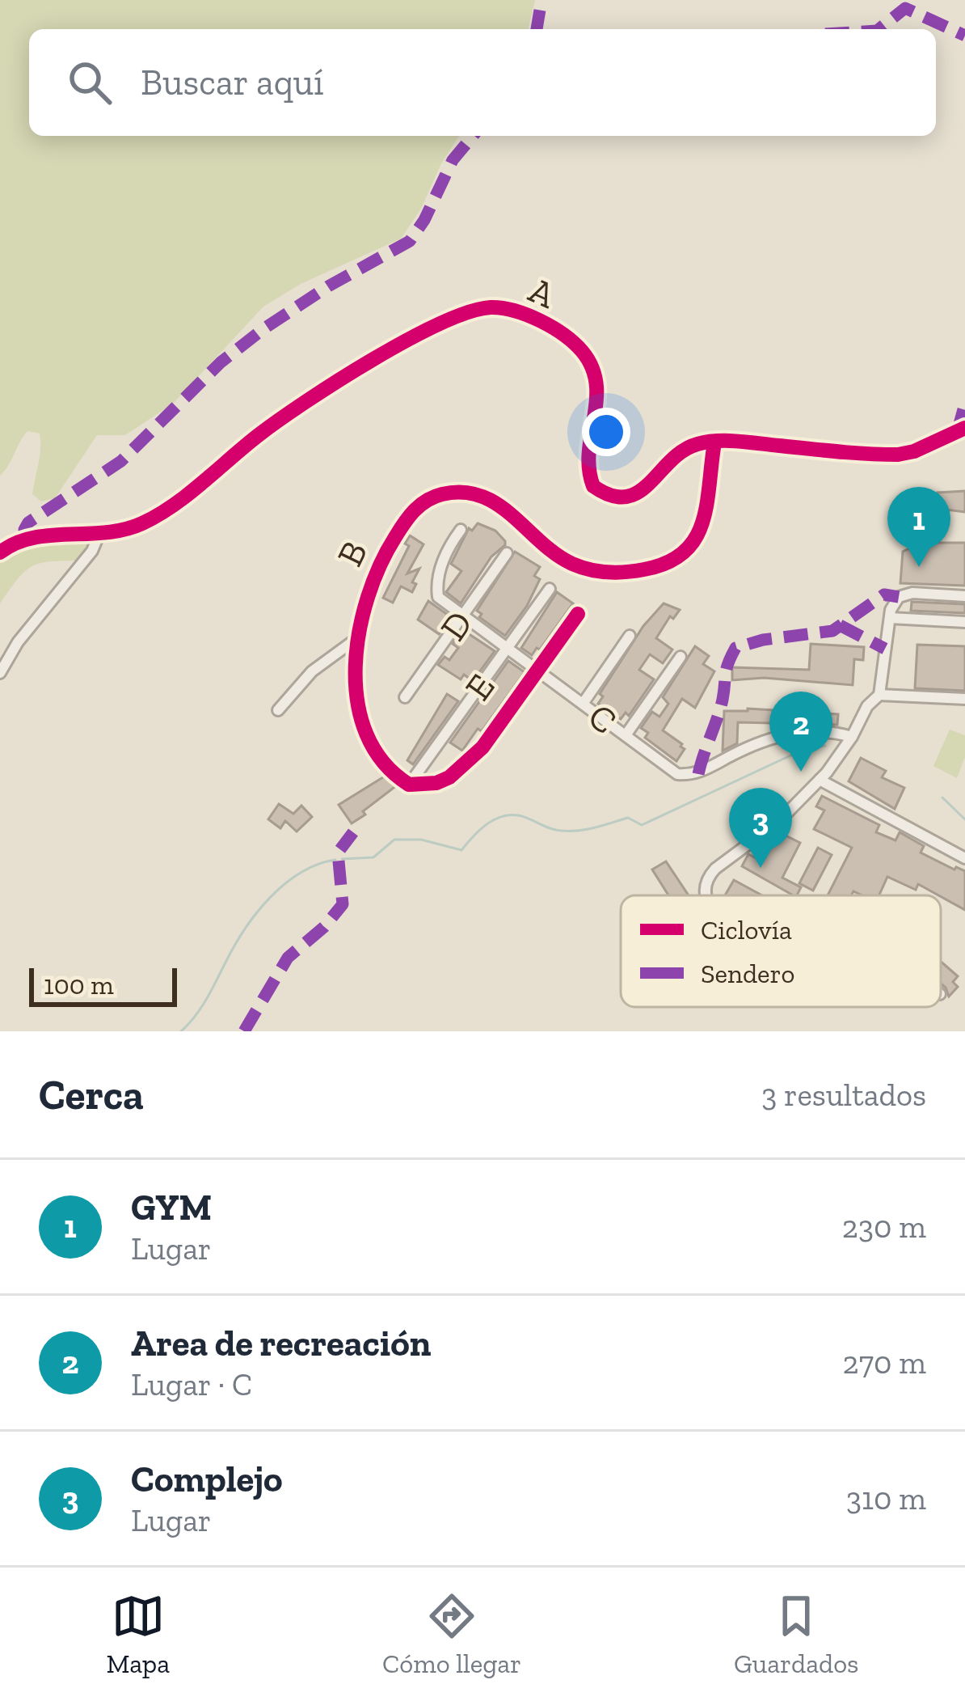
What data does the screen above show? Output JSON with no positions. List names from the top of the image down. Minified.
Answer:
{"streets":{"street":["A","B","D","E","C"]},"crossings":[["A","B"],["B","E"],["D","C"],["E","C"]],"legend":["Ciclovía","Sendero"],"scale_bar":"100 m","page":{"search":"Buscar aquí","pins":["1","2","3"],"scale":"100 m","heading":["Cerca","3 resultados"],"list":[{"mark":"1","name":"GYM","note":"Lugar","value":"230 m"},{"mark":"2","name":"Area de recreación","note":"Lugar · C","value":"270 m"},{"mark":"3","name":"Complejo","note":"Lugar","value":"310 m"}],"nav":["Mapa","Cómo llegar","Guardados"]}}
